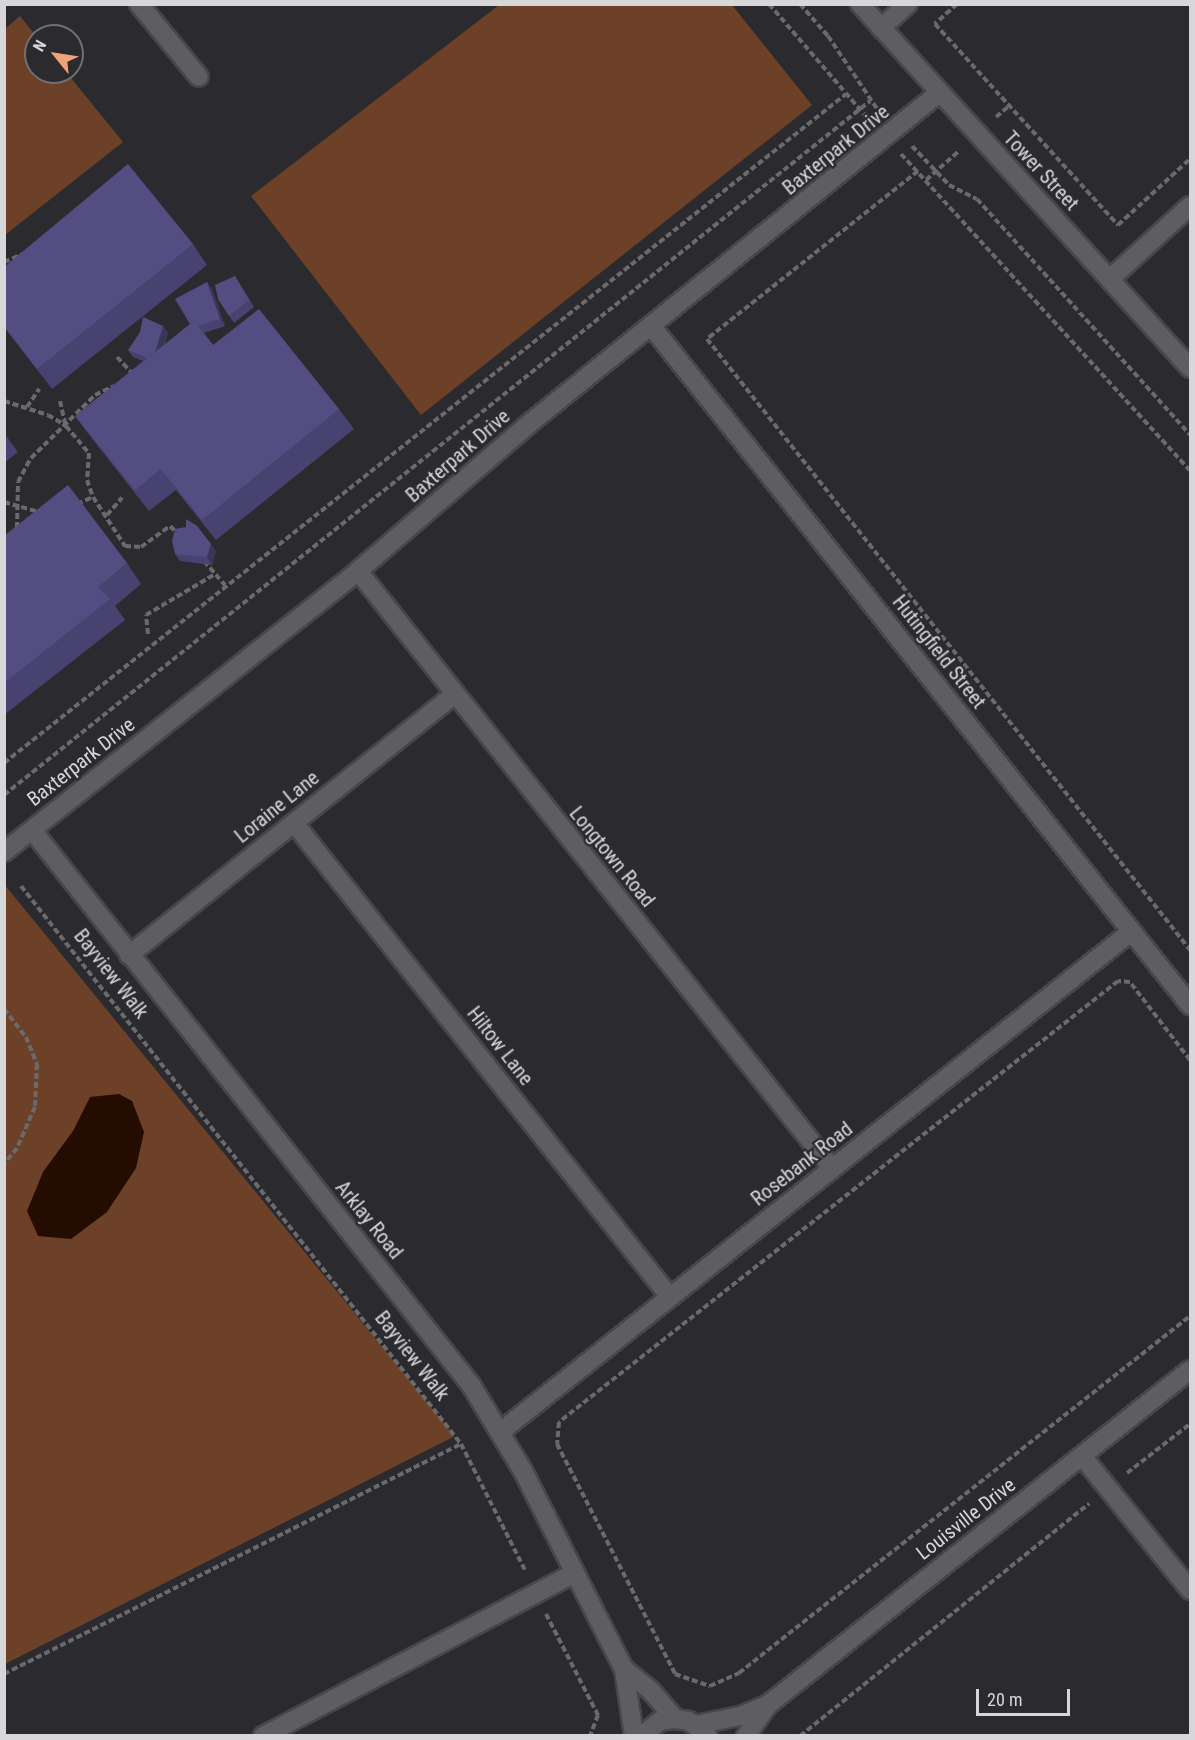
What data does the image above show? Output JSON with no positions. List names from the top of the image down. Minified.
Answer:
{"streets":{"street":["Baxterpark Drive","Tower Street","Hutingfield Street","Loraine Lane","Longtown Road","Hiltow Lane","Rosebank Road","Arklay Road","Louisville Drive"],"path":["Bayview Walk"]},"crossings":[["Baxterpark Drive","Tower Street"],["Baxterpark Drive","Hutingfield Street"],["Baxterpark Drive","Longtown Road"],["Baxterpark Drive","Arklay Road"],["Hutingfield Street","Rosebank Road"],["Loraine Lane","Longtown Road"],["Loraine Lane","Hiltow Lane"],["Loraine Lane","Arklay Road"],["Longtown Road","Rosebank Road"],["Hiltow Lane","Rosebank Road"],["Rosebank Road","Arklay Road"]],"scale_bar":"20 m","north":"top left"}
